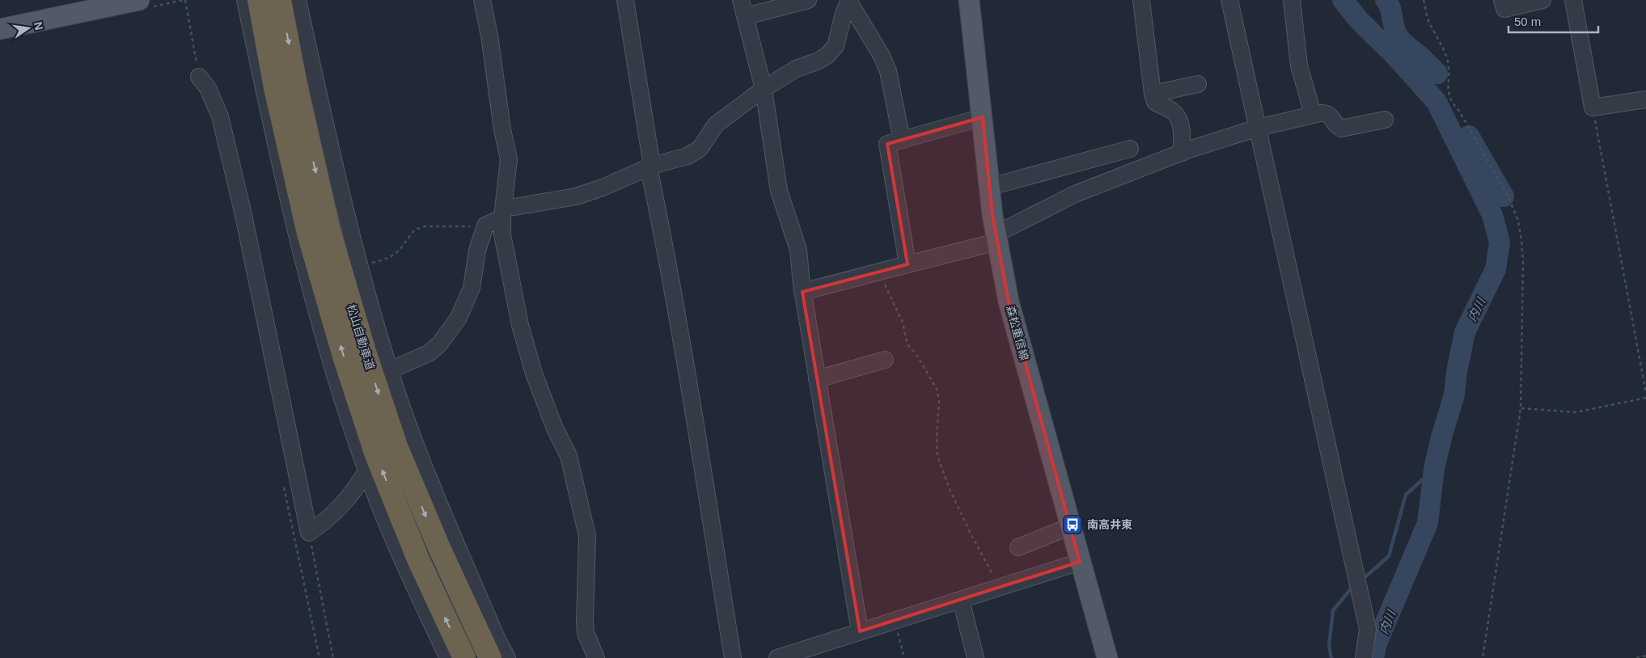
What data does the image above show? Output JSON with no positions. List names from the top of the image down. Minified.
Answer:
{"streets":{"highway":["松山自動車道"],"main road":["森松重信線"]},"water":["内川"],"places":{"bus stop":["南高井東"]},"scale_bar":"50 m","north":"right"}
